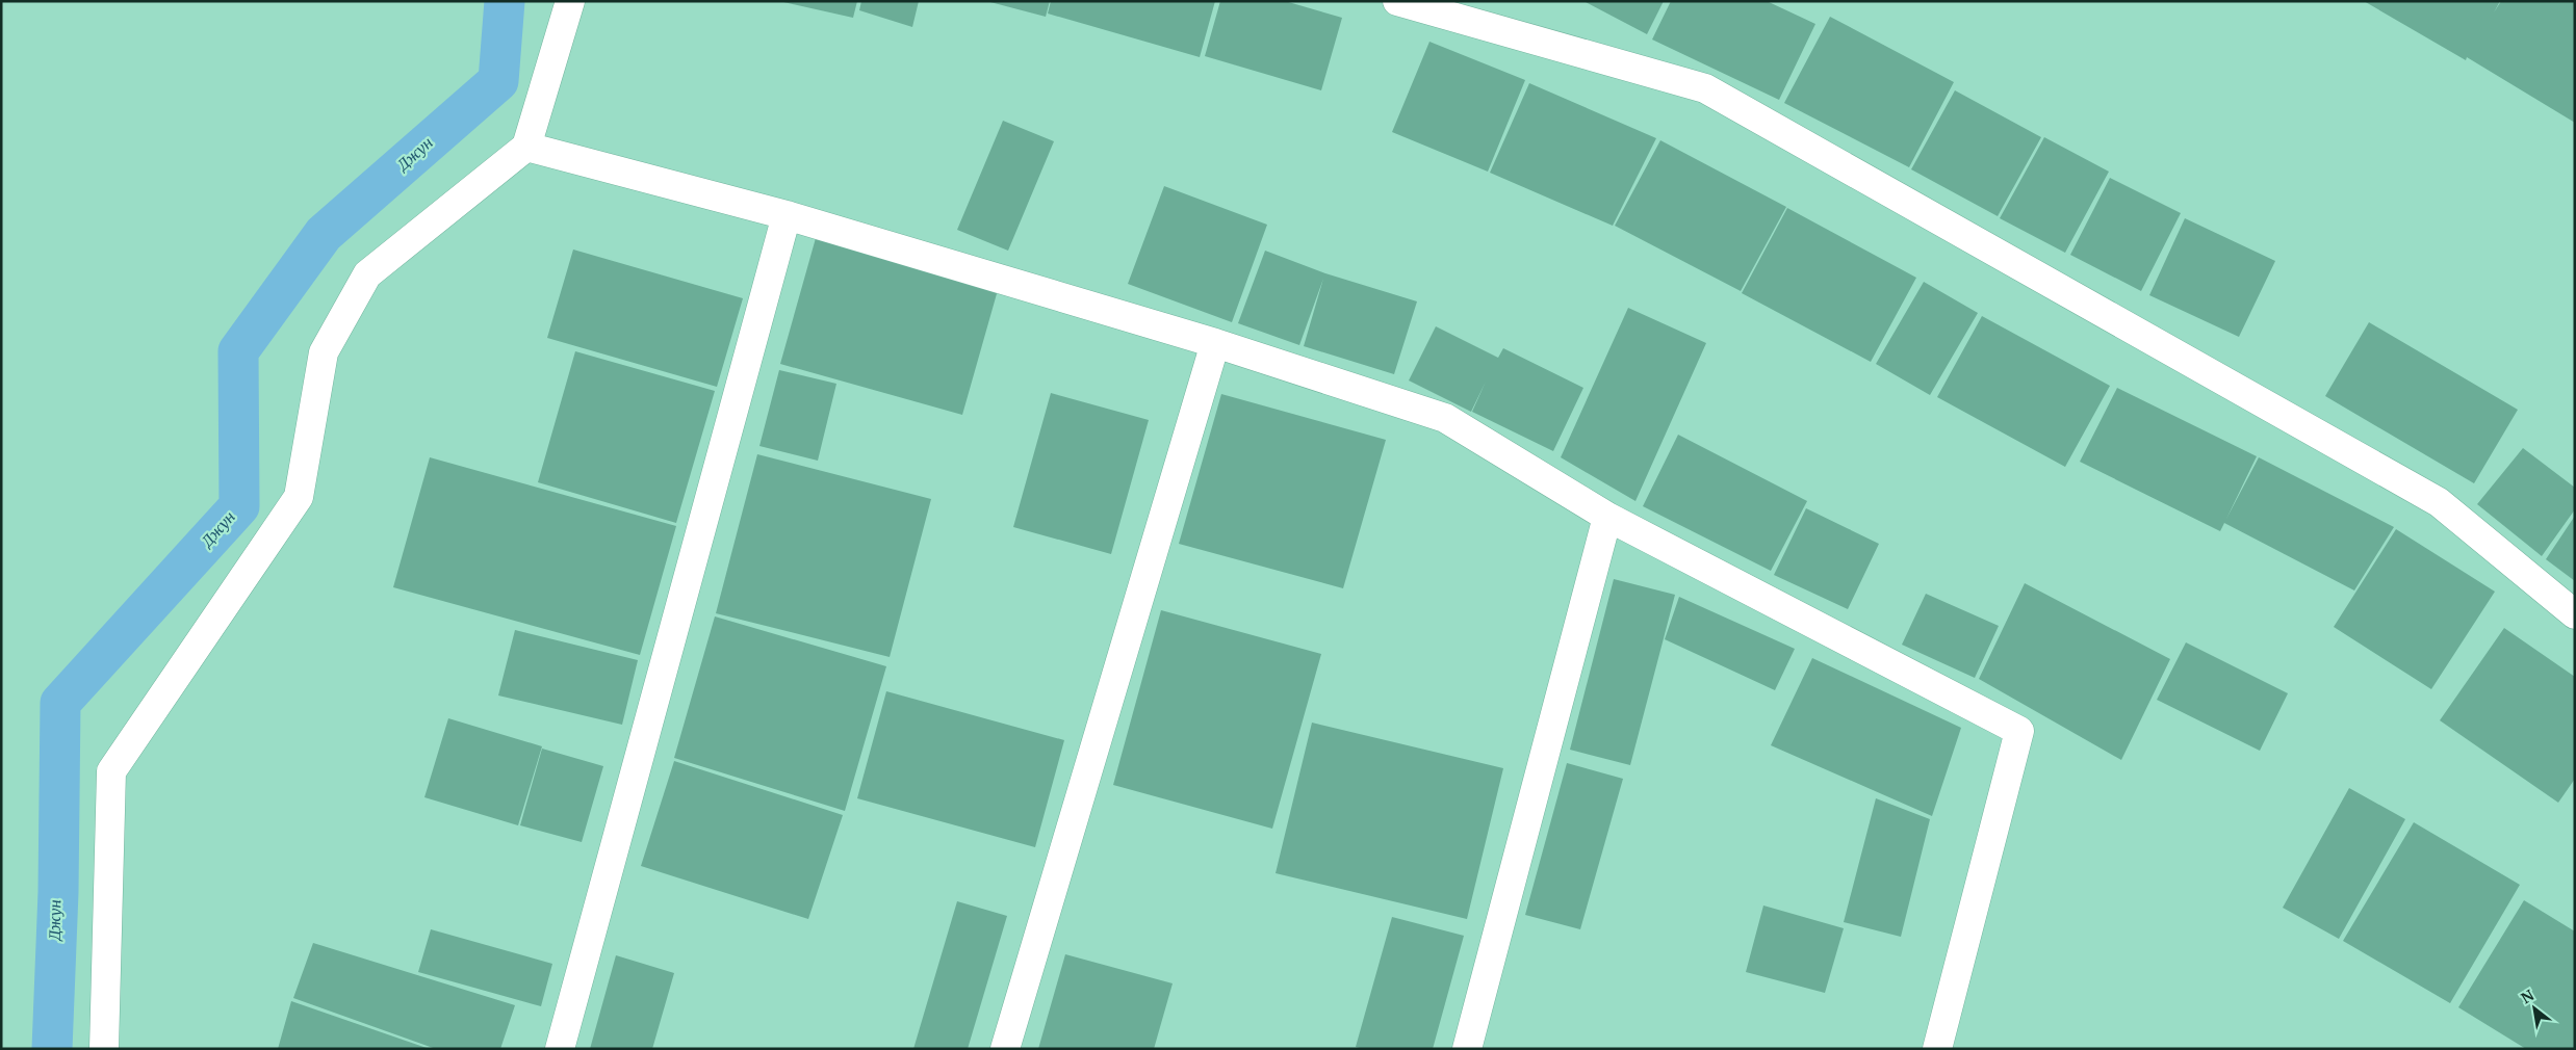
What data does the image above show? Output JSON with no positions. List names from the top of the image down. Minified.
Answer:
{"water":["Джун"],"north":"top left"}
